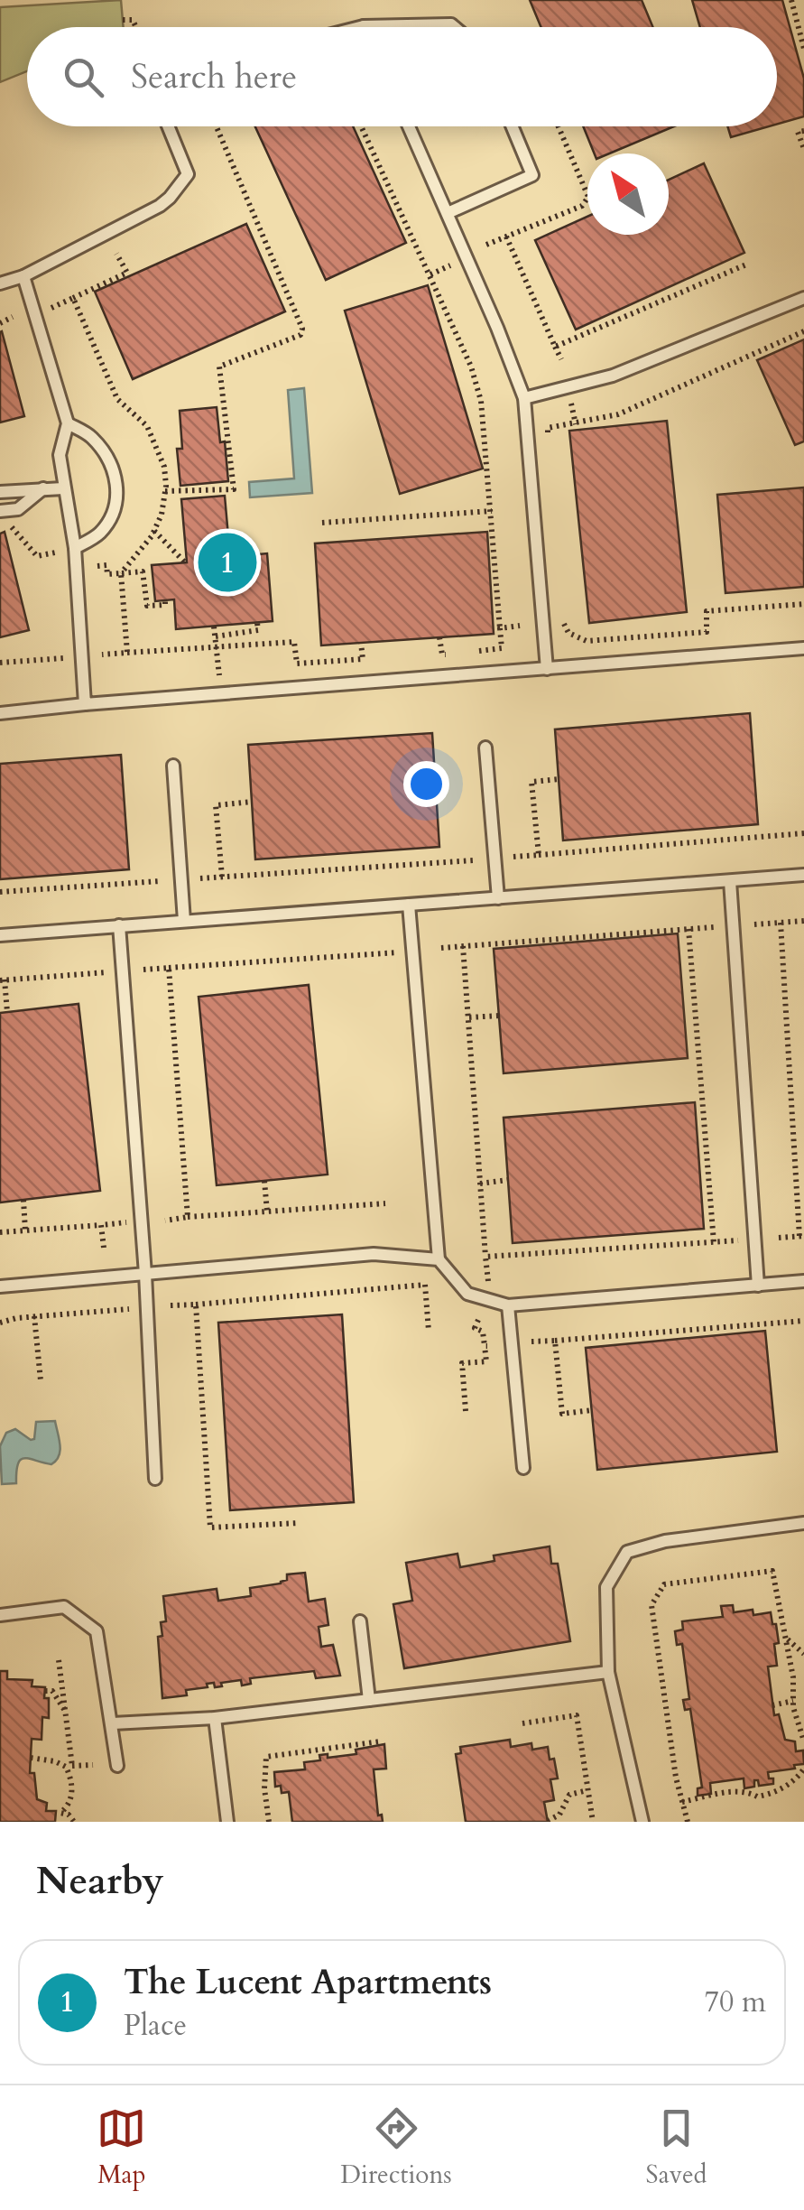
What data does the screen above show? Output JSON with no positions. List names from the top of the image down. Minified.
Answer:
{"north":"top left","page":{"search":"Search here","pins":"1","heading":"Nearby","list":[{"mark":"1","name":"The Lucent Apartments","note":"Place","value":"70 m"}],"nav":["Map","Directions","Saved"]}}
